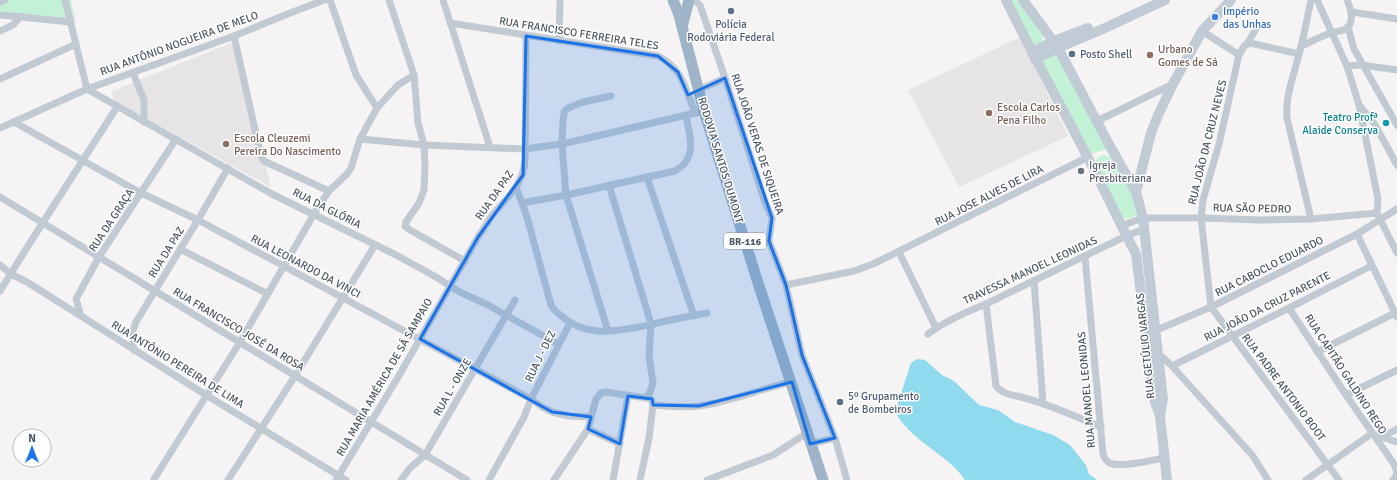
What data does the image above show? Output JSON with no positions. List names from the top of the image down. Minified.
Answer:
{"streets":{"highway":["RODOVIA SANTOS DUMONT","BR-116"],"main road":["RUA GETÚLIO VARGAS"],"street":["RUA FRANCISCO FERREIRA TELES","RUA ANTÔNIO NOGUEIRA DE MELO","RUA JOÃO DA CRUZ NEVES","RUA JOÃO VERAS DE SIQUEIRA","RUA DA PAZ","RUA JOSE ALVES DE LIRA","RUA DA GLÓRIA","RUA SÃO PEDRO","RUA DA GRAÇA","RUA LEONARDO DA VINCI","RUA CABOCLO EDUARDO","TRAVESSA MANOEL LEONIDAS","RUA JOÃO DA CRUZ PARENTE","RUA FRANCISCO JOSÉ DA ROSA","RUA J - DEZ","RUA ANTÔNIO PEREIRA DE LIMA","RUA CAPITÃO GALDINO REGO","RUA MARIA AMÉRICA DE SÁ SAMPAIO","RUA L - ONZE","RUA PADRE ANTONIO BOOT","RUA MANOEL LEONIDAS"]},"crossings":[["RUA FRANCISCO FERREIRA TELES","RODOVIA SANTOS DUMONT"],["RUA FRANCISCO FERREIRA TELES","RUA DA PAZ"],["RUA ANTÔNIO NOGUEIRA DE MELO","RUA DA GLÓRIA"],["RUA ANTÔNIO NOGUEIRA DE MELO","RUA LEONARDO DA VINCI"],["RUA JOÃO DA CRUZ NEVES","RUA SÃO PEDRO"],["RUA JOÃO DA CRUZ NEVES","RUA CABOCLO EDUARDO"],["RUA JOÃO DA CRUZ NEVES","RUA PADRE ANTONIO BOOT"],["RUA JOÃO VERAS DE SIQUEIRA","RUA JOSE ALVES DE LIRA"],["RUA DA PAZ","RUA DA GLÓRIA"],["RUA DA PAZ","RUA LEONARDO DA VINCI"],["RUA DA PAZ","RUA FRANCISCO JOSÉ DA ROSA"],["RUA DA PAZ","RUA ANTÔNIO PEREIRA DE LIMA"],["RUA DA PAZ","RUA MARIA AMÉRICA DE SÁ SAMPAIO"],["RUA JOSE ALVES DE LIRA","RUA GETÚLIO VARGAS"],["RUA DA GLÓRIA","RUA DA GRAÇA"],["RUA DA GLÓRIA","RUA J - DEZ"],["RUA DA GLÓRIA","RUA MARIA AMÉRICA DE SÁ SAMPAIO"],["RUA DA GLÓRIA","RUA L - ONZE"],["RUA SÃO PEDRO","RUA CABOCLO EDUARDO"],["RUA SÃO PEDRO","RUA GETÚLIO VARGAS"],["RUA DA GRAÇA","RUA LEONARDO DA VINCI"],["RUA DA GRAÇA","RUA FRANCISCO JOSÉ DA ROSA"],["RUA DA GRAÇA","RUA ANTÔNIO PEREIRA DE LIMA"],["RUA LEONARDO DA VINCI","RUA J - DEZ"],["RUA LEONARDO DA VINCI","RUA MARIA AMÉRICA DE SÁ SAMPAIO"],["RUA LEONARDO DA VINCI","RUA L - ONZE"],["RUA CABOCLO EDUARDO","RUA GETÚLIO VARGAS"],["RUA CABOCLO EDUARDO","RUA PADRE ANTONIO BOOT"],["TRAVESSA MANOEL LEONIDAS","RUA GETÚLIO VARGAS"],["TRAVESSA MANOEL LEONIDAS","RUA MANOEL LEONIDAS"],["RUA JOÃO DA CRUZ PARENTE","RUA CAPITÃO GALDINO REGO"],["RUA JOÃO DA CRUZ PARENTE","RUA PADRE ANTONIO BOOT"],["RUA FRANCISCO JOSÉ DA ROSA","RUA MARIA AMÉRICA DE SÁ SAMPAIO"],["RUA FRANCISCO JOSÉ DA ROSA","RUA L - ONZE"],["RUA ANTÔNIO PEREIRA DE LIMA","RUA MARIA AMÉRICA DE SÁ SAMPAIO"]],"places":["Polícia Rodoviária Federal","Império das Unhas","Posto Shell","Urbano Gomes de Sá","Escola Carlos Pena Filho","Teatro Profª Alaide Conserva","Escola Cleuzemi Pereira Do Nascimento","Igreja Presbiteriana","5º Grupamento de Bombeiros"],"north":"top"}
